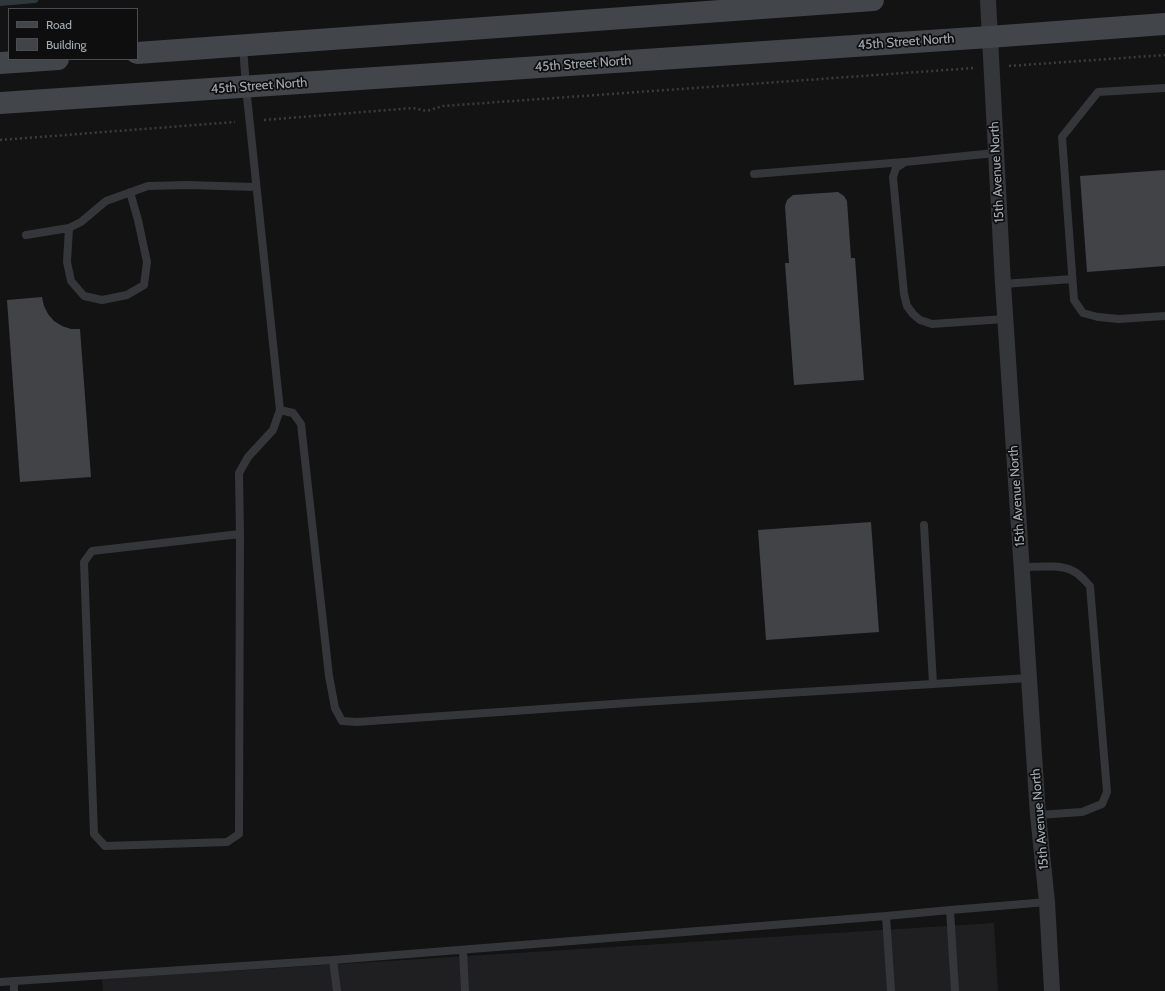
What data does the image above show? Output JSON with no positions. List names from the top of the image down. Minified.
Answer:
{"streets":{"main road":["45th Street North"],"street":["15th Avenue North"]},"crossings":[["45th Street North","15th Avenue North"]],"legend":["Road","Building"]}
